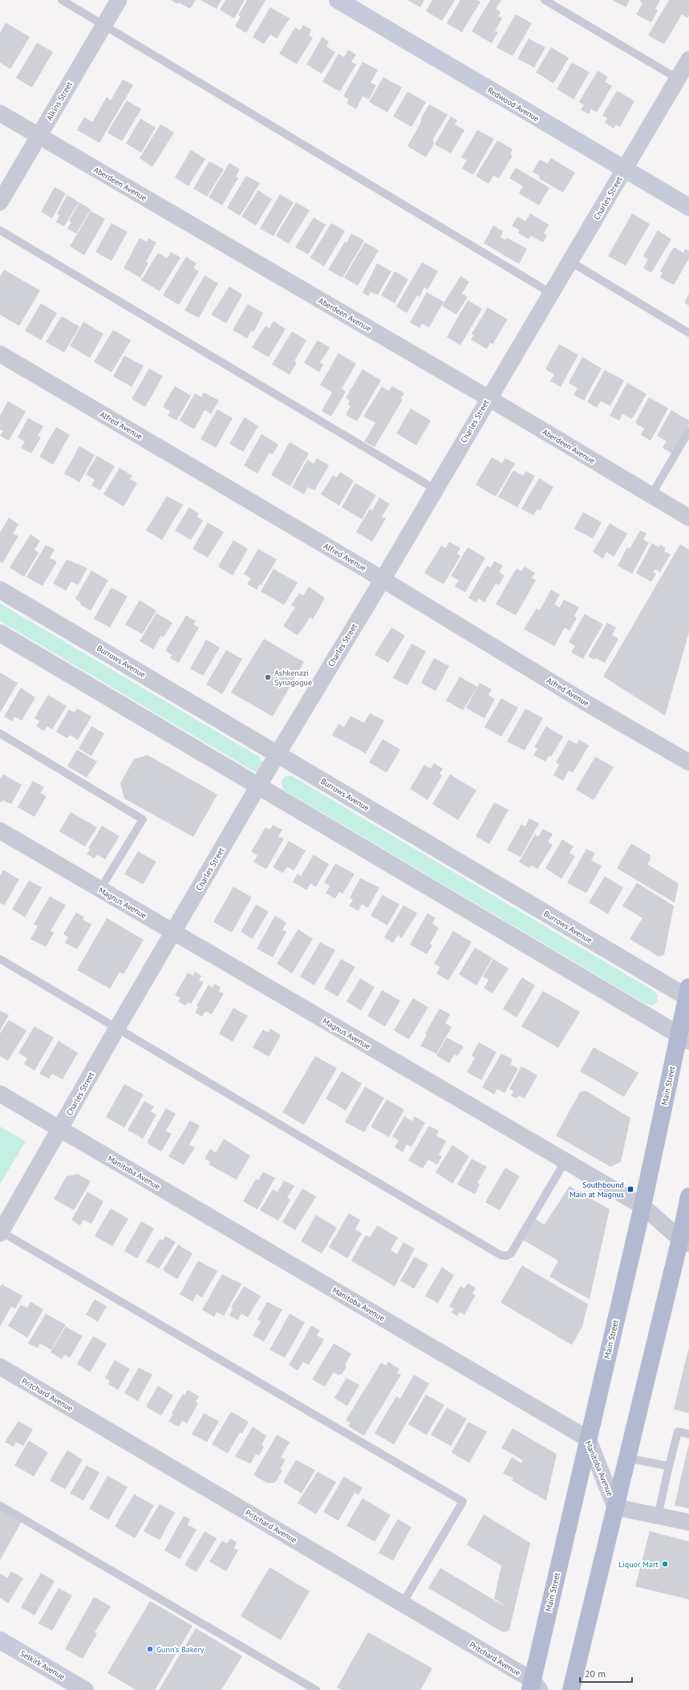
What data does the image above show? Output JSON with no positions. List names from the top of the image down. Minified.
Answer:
{"streets":{"main road":["Redwood Avenue","Main Street","Selkirk Avenue"],"street":["Aikins Street","Aberdeen Avenue","Charles Street","Alfred Avenue","Burrows Avenue","Magnus Avenue","Manitoba Avenue","Pritchard Avenue"]},"crossings":[["Aikins Street","Aberdeen Avenue"],["Redwood Avenue","Charles Street"],["Aberdeen Avenue","Charles Street"],["Charles Street","Alfred Avenue"],["Charles Street","Burrows Avenue"],["Charles Street","Magnus Avenue"],["Charles Street","Manitoba Avenue"],["Burrows Avenue","Main Street"],["Magnus Avenue","Main Street"],["Main Street","Manitoba Avenue"],["Main Street","Pritchard Avenue"]],"places":{"other":["Ashkenazi Synagogue","Liquor Mart","Gunn's Bakery"],"transit":["Southbound Main at Magnus"]},"scale_bar":"20 m"}
